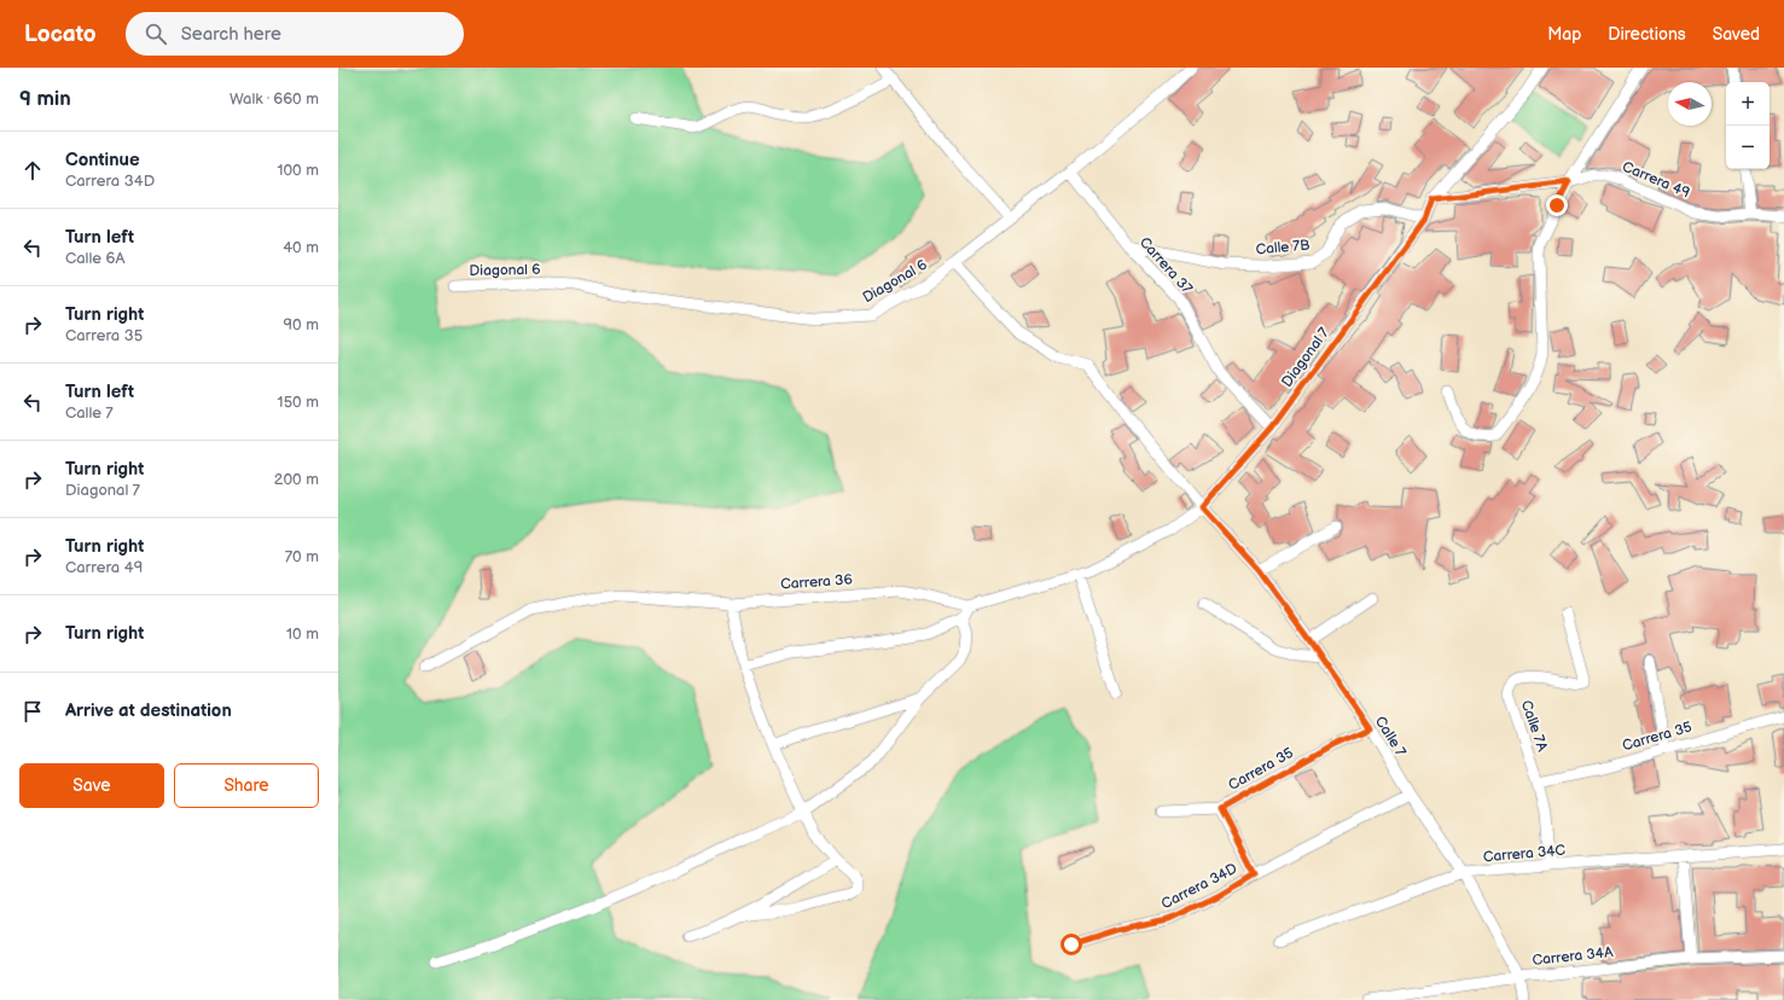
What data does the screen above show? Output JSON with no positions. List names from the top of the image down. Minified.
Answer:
{"streets":{"street":["Carrera 49","Calle 7B","Carrera 37","Diagonal 6","Diagonal 7","Carrera 36","Calle 7A","Calle 7","Carrera 35","Carrera 34C","Carrera 34D","Carrera 34A"]},"crossings":[["Calle 7B","Carrera 37"],["Calle 7B","Diagonal 7"],["Carrera 37","Diagonal 6"],["Carrera 37","Diagonal 7"],["Diagonal 6","Calle 7"],["Diagonal 7","Carrera 36"],["Diagonal 7","Calle 7"],["Carrera 36","Calle 7"],["Calle 7A","Carrera 35"],["Calle 7A","Carrera 34C"],["Calle 7","Carrera 35"],["Calle 7","Carrera 34C"],["Calle 7","Carrera 34D"],["Calle 7","Carrera 34A"]],"north":"left","page":{"header":"Locato","search":"Search here","nav":["Map","Directions","Saved"],"heading":["9 min","Walk · 660 m"],"map_buttons":["+","−"],"list":[["Continue","Carrera 34D","100 m"],["Turn left","Calle 6A","40 m"],["Turn right","Carrera 35","90 m"],["Turn left","Calle 7","150 m"],["Turn right","Diagonal 7","200 m"],["Turn right","Carrera 49","70 m"],["Turn right","10 m"],"Arrive at destination"],"buttons":["Save","Share"]}}
